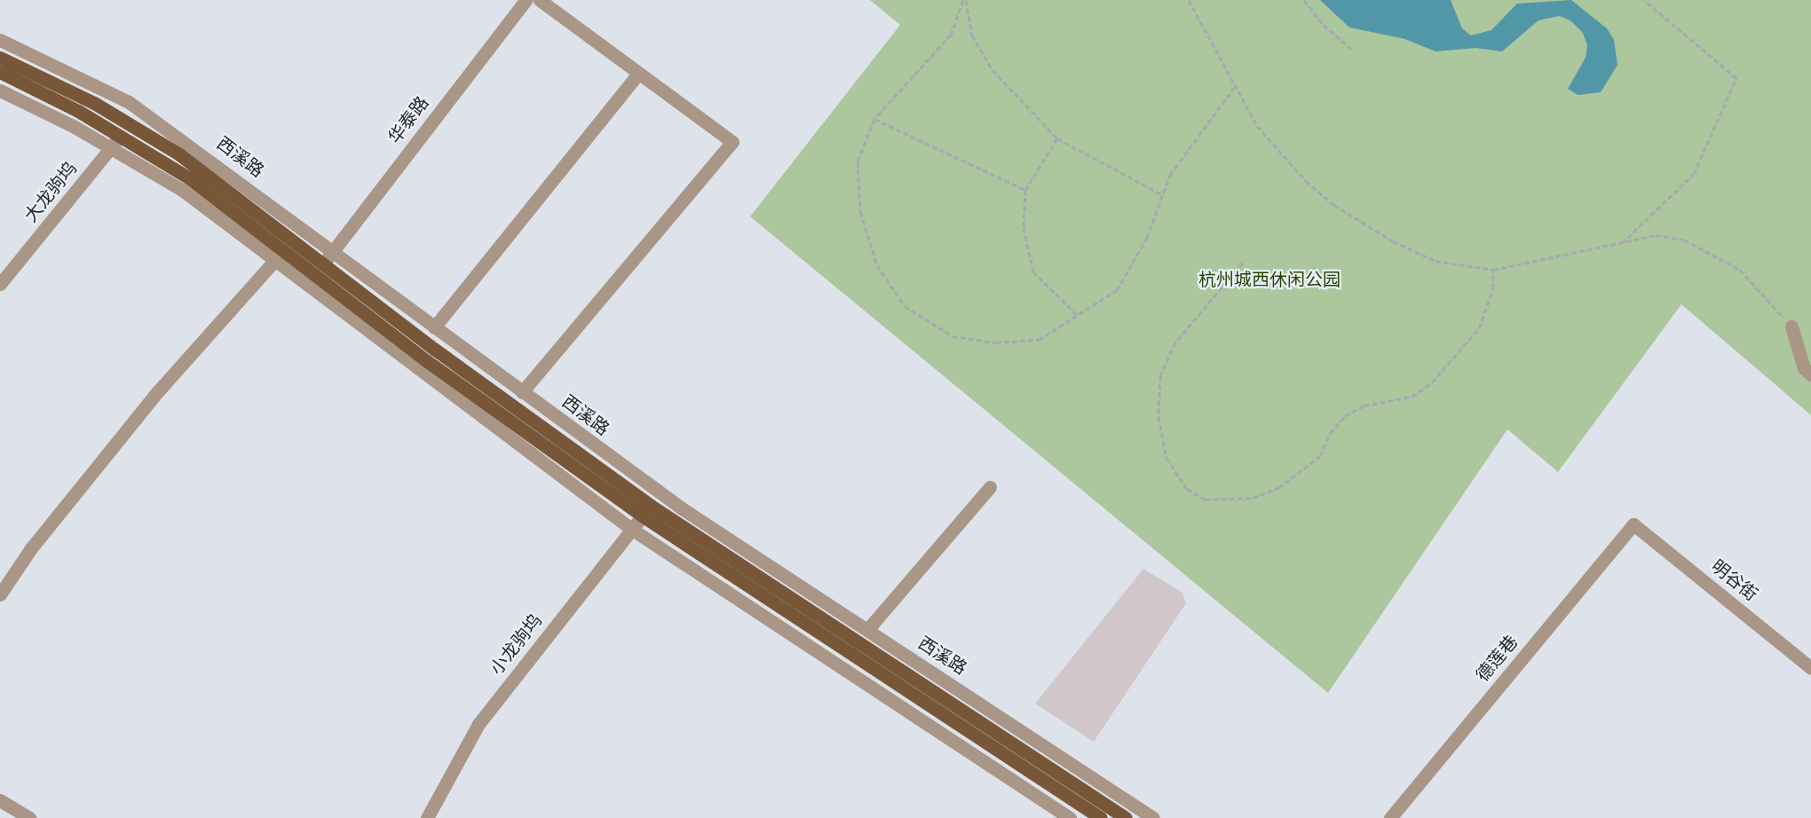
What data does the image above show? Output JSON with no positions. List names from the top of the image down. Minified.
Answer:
{"streets":{"main road":["西溪路"],"street":["华泰路","大龙驹坞","明谷街","小龙驹坞","德莲巷"]},"crossings":[["华泰路","西溪路"],["西溪路","大龙驹坞"],["西溪路","小龙驹坞"],["明谷街","德莲巷"]],"parks":["杭州城西休闲公园"]}
